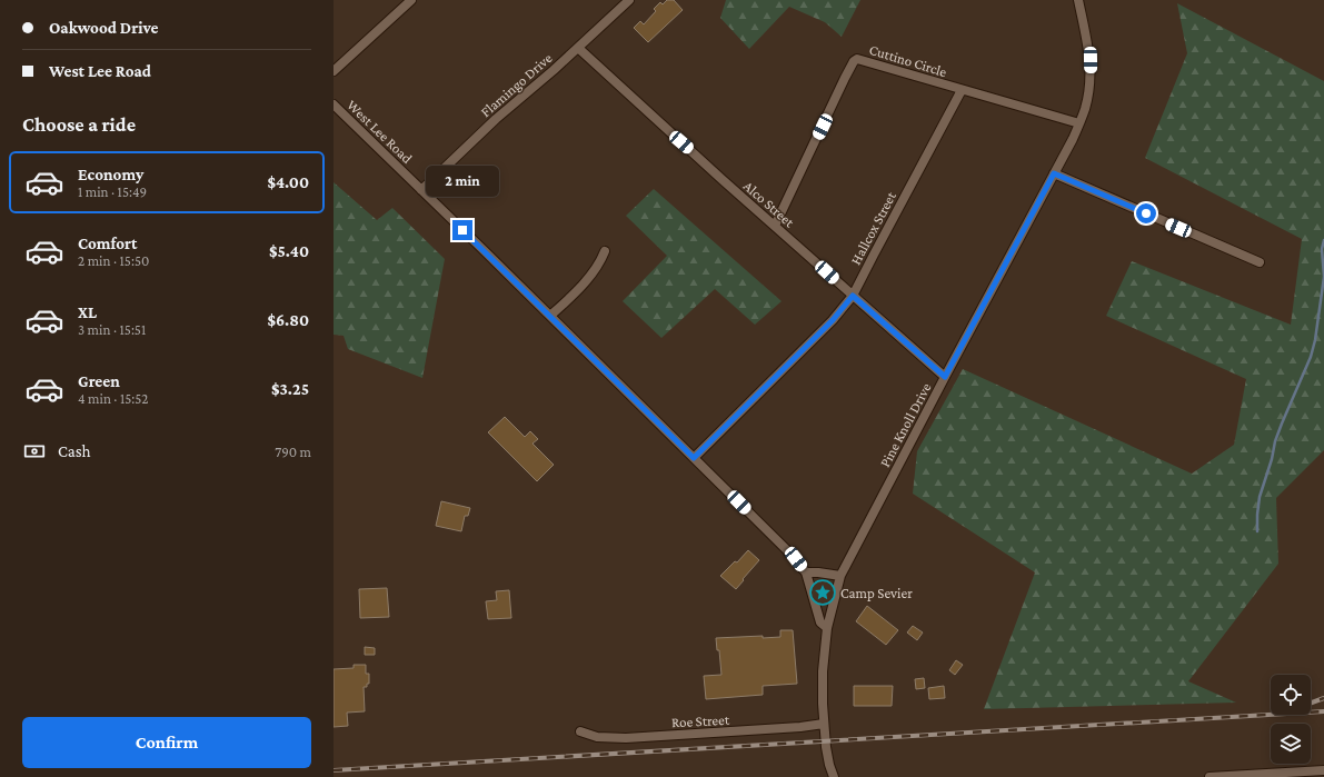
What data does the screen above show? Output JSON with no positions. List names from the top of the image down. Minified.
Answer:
{"streets":{"street":["Cuttino Circle","Flamingo Drive","West Lee Road","Alco Street","Hallcox Street","Pine Knoll Drive","Roe Street"]},"crossings":[["Cuttino Circle","Alco Street"],["Cuttino Circle","Hallcox Street"],["Cuttino Circle","Pine Knoll Drive"],["Flamingo Drive","West Lee Road"],["Flamingo Drive","Alco Street"],["West Lee Road","Hallcox Street"],["West Lee Road","Pine Knoll Drive"],["Alco Street","Hallcox Street"],["Alco Street","Pine Knoll Drive"],["Pine Knoll Drive","Roe Street"]],"places":{"place":["Camp Sevier"]},"page":{"banner":["Oakwood Drive","West Lee Road"],"heading":"Choose a ride","list":[{"name":"Economy","note":"1 min · 15:49","value":"$4.00"},{"name":"Comfort","note":"2 min · 15:50","value":"$5.40"},{"name":"XL","note":"3 min · 15:51","value":"$6.80"},{"name":"Green","note":"4 min · 15:52","value":"$3.25"}],"bubble":"2 min","pay":["Cash","790 m"],"buttons":"Confirm"}}
